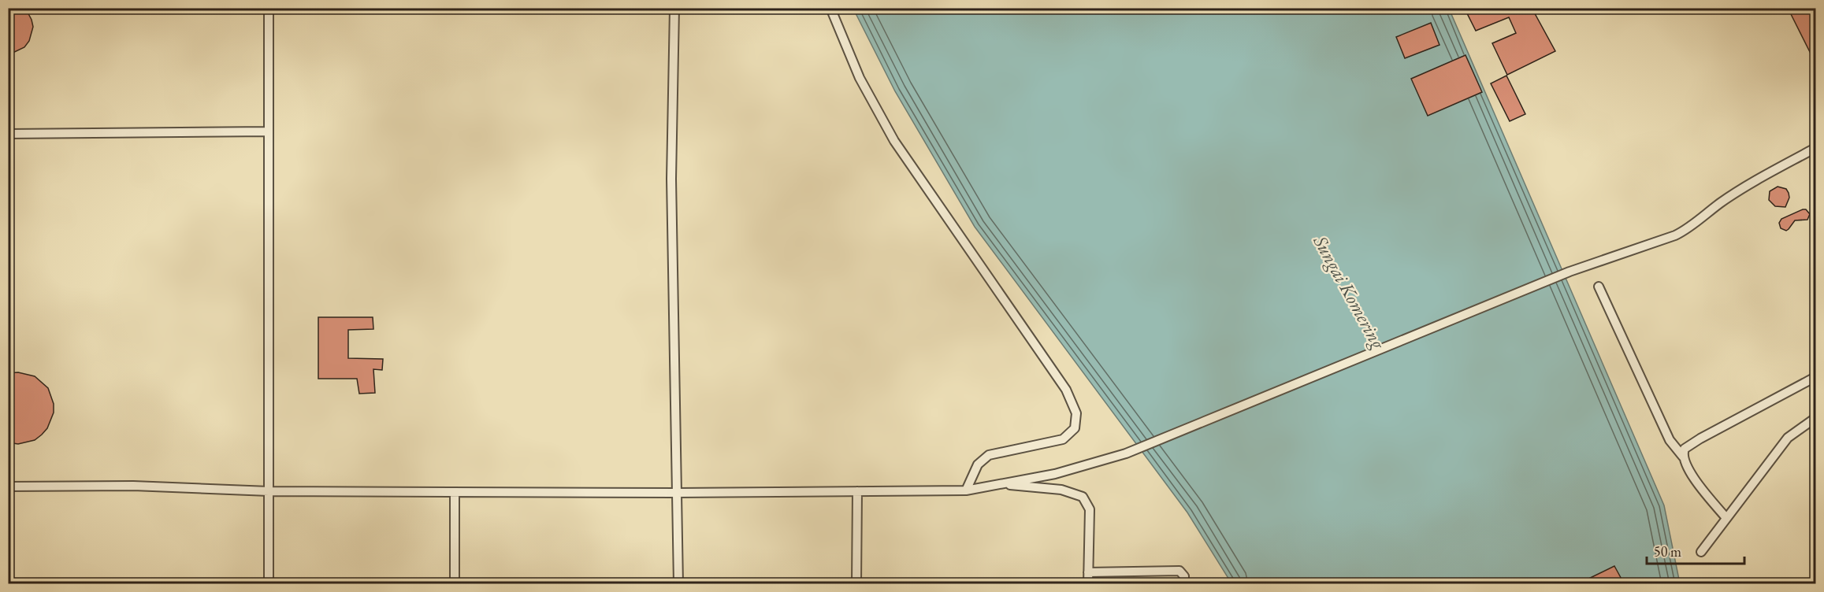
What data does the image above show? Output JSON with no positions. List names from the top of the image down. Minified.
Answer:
{"water":["Sungai Komering"],"scale_bar":"50 m"}
